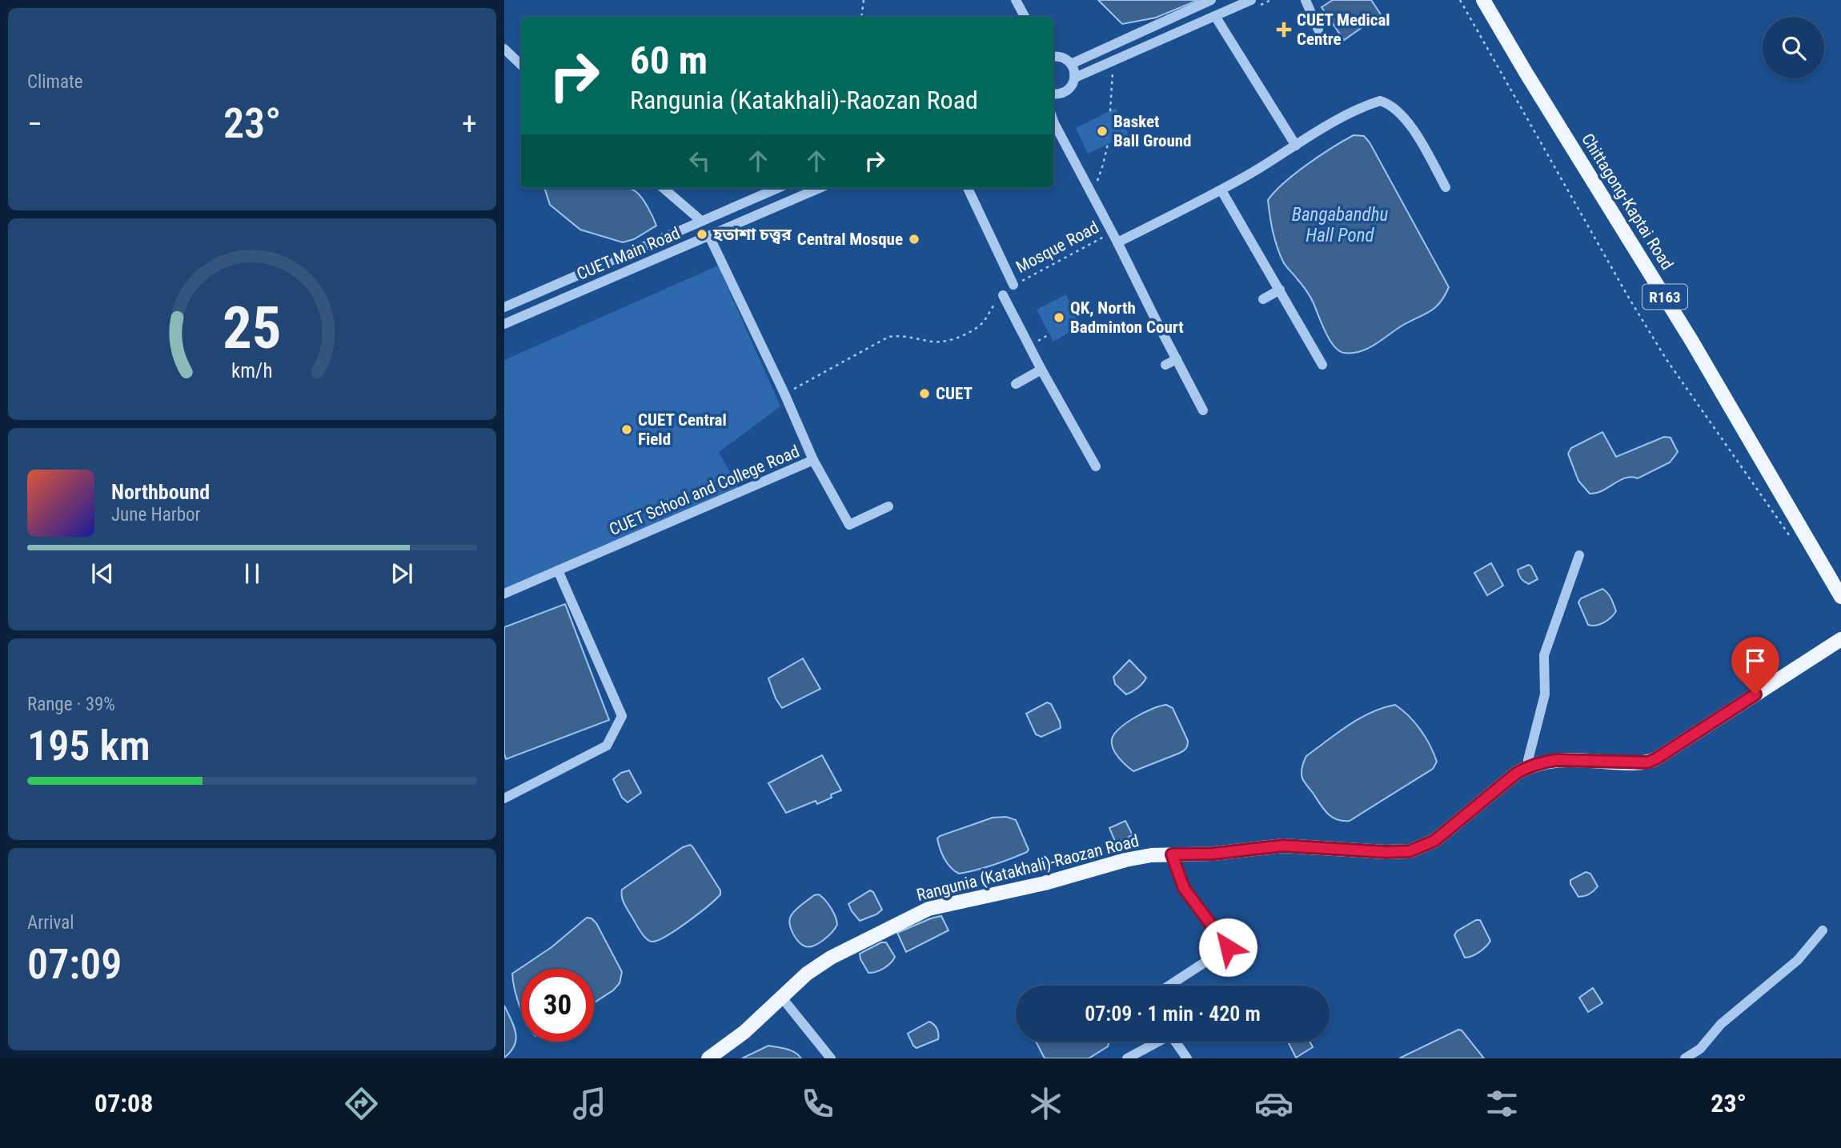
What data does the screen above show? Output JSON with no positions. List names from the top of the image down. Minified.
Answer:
{"streets":{"main road":["Chittagong-Kaptai Road","R163","Rangunia (Katakhali)-Raozan Road"],"street":["CUET Main Road","CUET School and College Road"],"path":["Mosque Road"]},"crossings":[["CUET Main Road","CUET School and College Road"]],"water":["Bangabandhu Hall Pond"],"places":{"health":["CUET Medical Centre"],"other":["Basket Ball Ground","হতাশা চত্ত্বর","Central Mosque","QK, North Badminton Court","CUET","CUET Central Field"]},"page":{"tile":["Climate",["Range · 39%","195 km"],["Arrival","07:09"]],"turn":["60 m","Rangunia (Katakhali)-Raozan Road"],"heat":["−","23°","+"],"song":["Northbound","June Harbor"],"limit":"30","trip":"07:09 · 1 min · 420 m","tabs":["07:08","23°"],"gauge":["25","km/h"]}}
